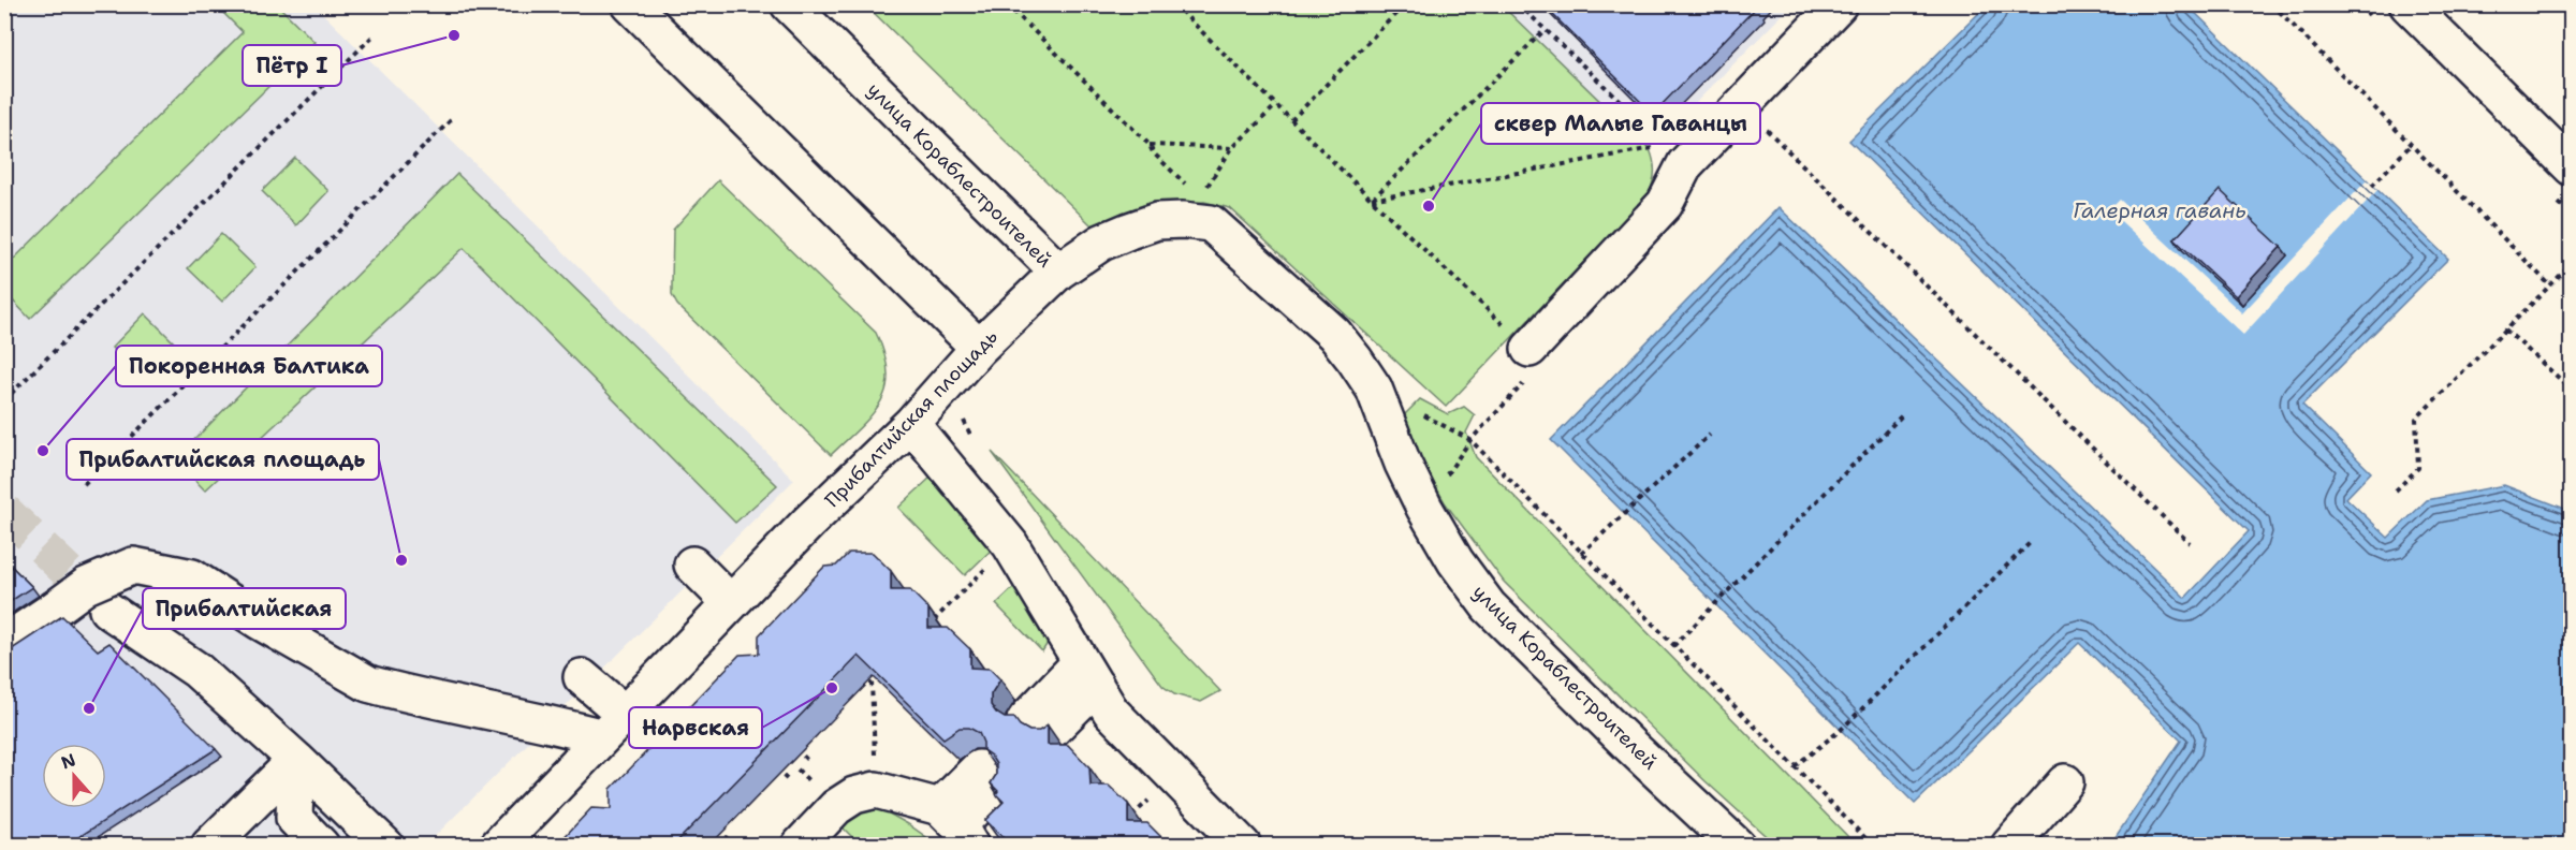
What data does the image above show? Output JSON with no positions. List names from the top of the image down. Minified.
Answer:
{"streets":{"street":["улица Кораблестроителей","Прибалтийская площадь"]},"crossings":[["улица Кораблестроителей","Прибалтийская площадь"]],"water":["Галерная гавань"],"places":["Пётр I","сквер Малые Гаванцы","Покоренная Балтика","Прибалтийская площадь","Нарвская","Прибалтийская"],"north":"top"}
